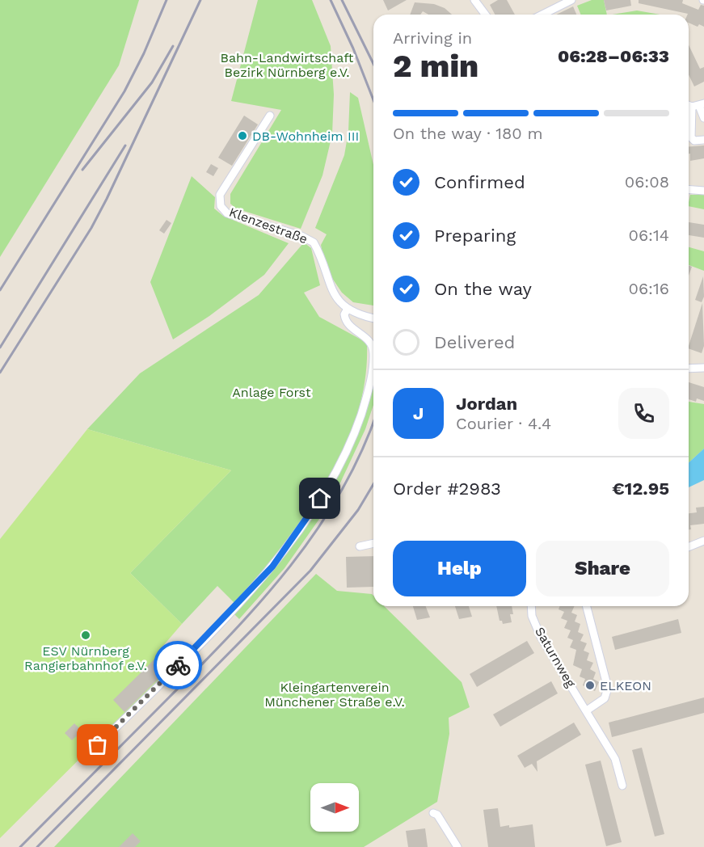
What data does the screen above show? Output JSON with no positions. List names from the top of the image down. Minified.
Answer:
{"streets":{"street":["Klenzestraße","Saturnweg"]},"parks":["Bahn-Landwirtschaft Bezirk Nürnberg e.V.","Anlage Forst","Kleingartenverein Münchener Straße e.V."],"places":["DB-Wohnheim III","ESV Nürnberg Rangierbahnhof e.V.","ELKEON"],"north":"right","page":{"heading":["2 min","Arriving in","06:28–06:33"],"panel":["Jordan","Courier · 4.4","Order #2983","€12.95"],"bar":"On the way · 180 m","list":[["Confirmed","06:08"],["Preparing","06:14"],["On the way","06:16"],"Delivered"],"round":"J","buttons":["Help","Share"]}}
